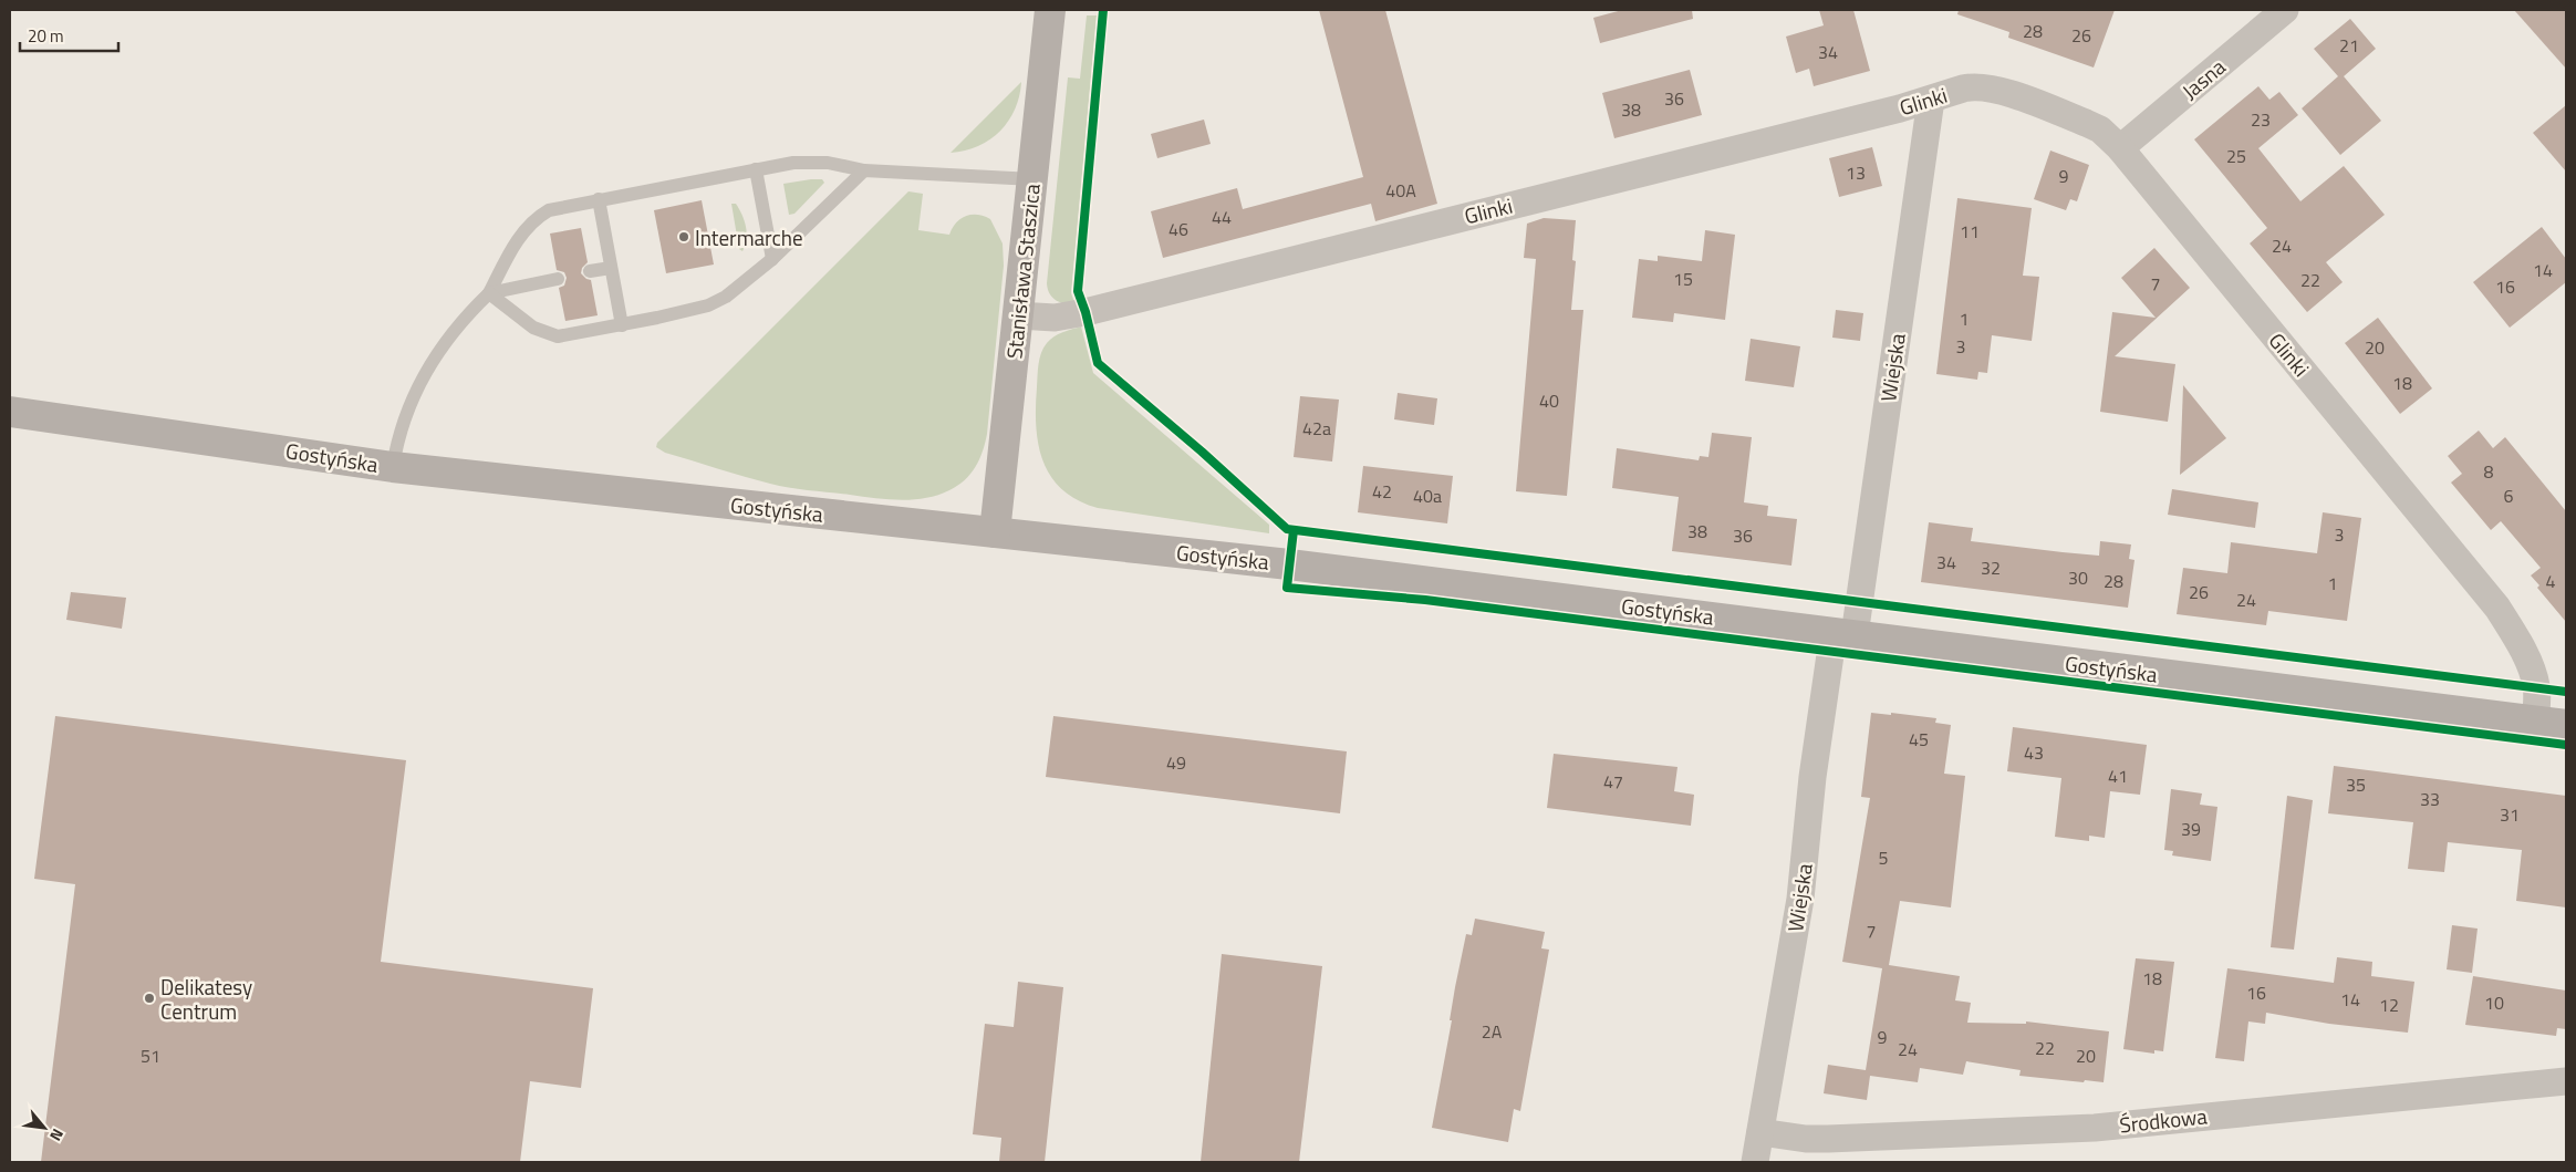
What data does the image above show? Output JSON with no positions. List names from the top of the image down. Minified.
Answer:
{"streets":{"street":["Jasna","Glinki","Stanisława Staszica","Wiejska","Gostyńska","Środkowa"]},"crossings":[["Jasna","Glinki"],["Glinki","Stanisława Staszica"],["Glinki","Wiejska"],["Glinki","Gostyńska"],["Stanisława Staszica","Gostyńska"],["Wiejska","Gostyńska"],["Wiejska","Środkowa"]],"places":["Intermarche","Delikatesy Centrum"],"house_numbers":["28","26","21","34","36","38","23","25","13","9","40A","44","46","11","24","14","15","22","7","16","1","3","20","18","40","42a","8","42","40a","6","38","3","36","34","32","30","28","4","1","26","24","45","43","49","41","47","35","33","31","39","5","7","18","16","14","10","12","2A","9","22","24","51","20"],"scale_bar":"20 m","north":"bottom right"}
